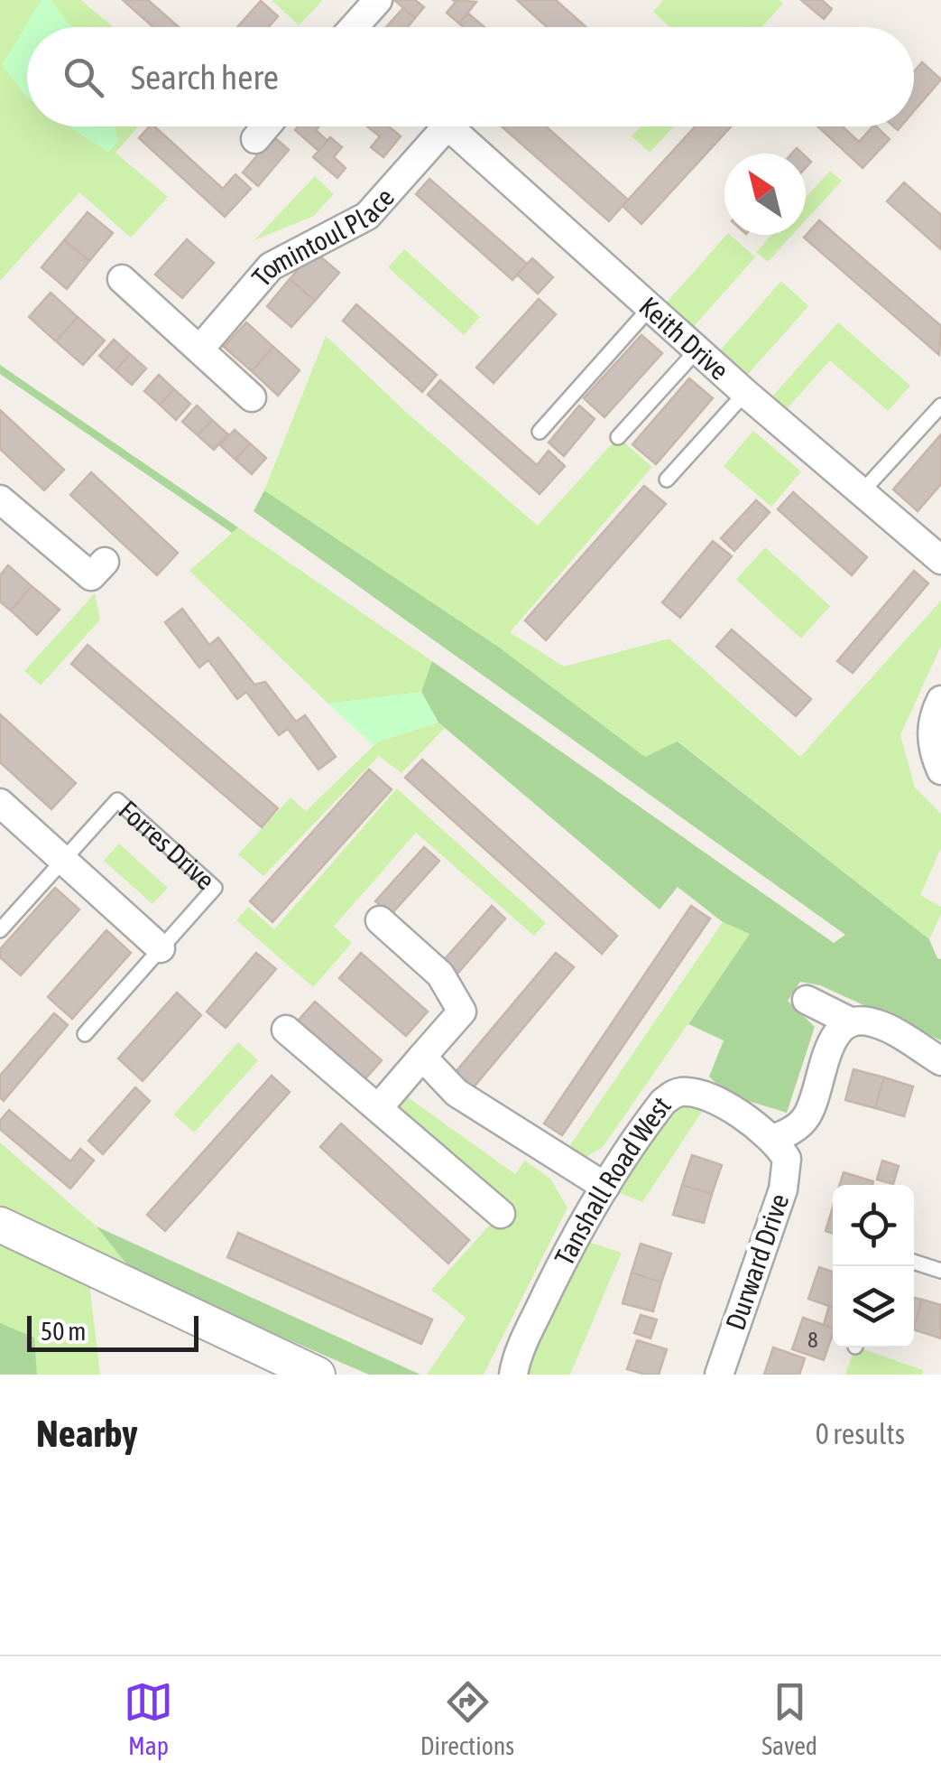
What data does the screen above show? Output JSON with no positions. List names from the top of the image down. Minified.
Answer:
{"streets":{"street":["Tomintoul Place","Keith Drive","Tanshall Road West","Durward Drive"],"lane":["Forres Drive"]},"crossings":[["Tanshall Road West","Durward Drive"]],"house_numbers":["8"],"scale_bar":"50 m","north":"top left","page":{"search":"Search here","scale":"50 m","heading":["Nearby","0 results"],"nav":["Map","Directions","Saved"]}}
